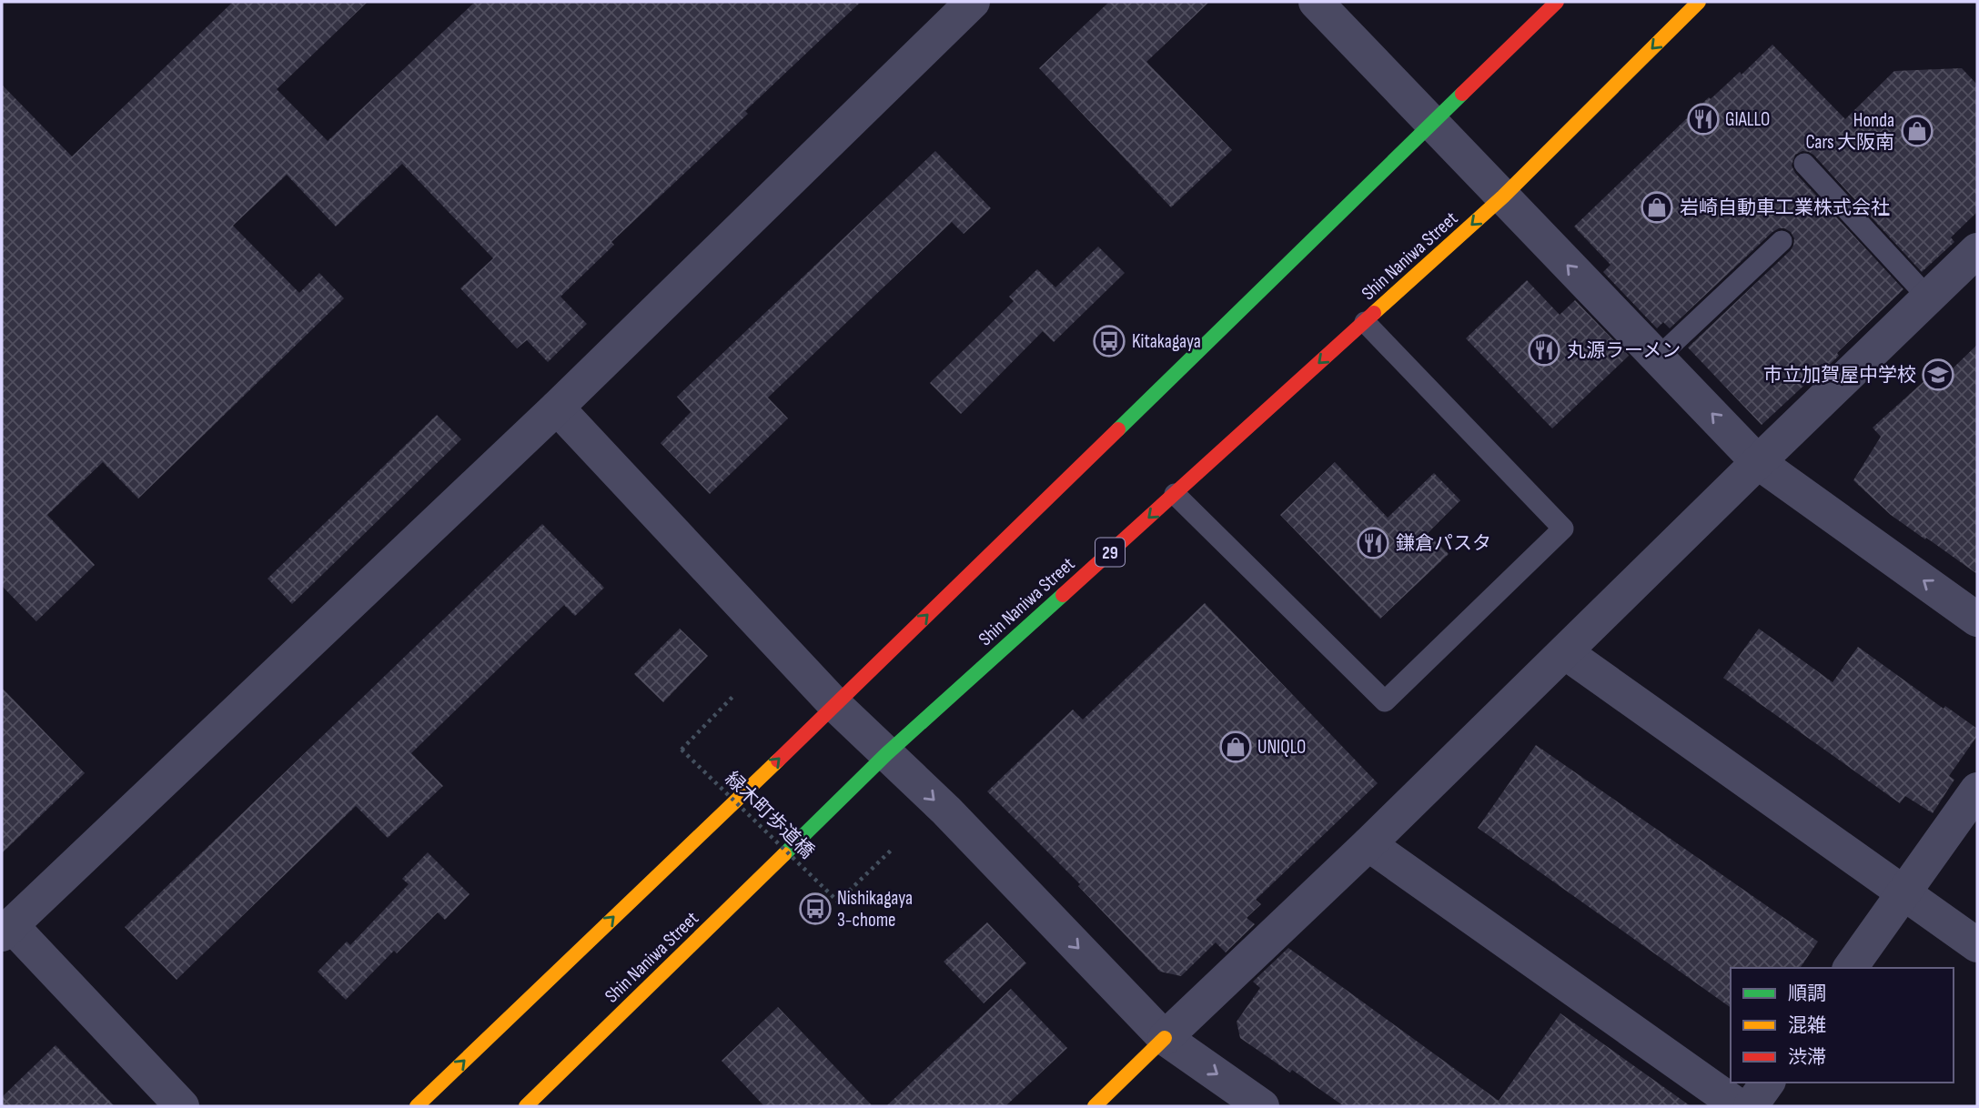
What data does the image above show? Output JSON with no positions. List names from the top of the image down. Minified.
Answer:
{"streets":{"main road":["Shin Naniwa Street","29"],"path":["緑木町歩道橋"]},"places":{"restaurant":["GIALLO","丸源ラーメン","鎌倉パスタ"],"shop":["Honda Cars 大阪南","岩崎自動車工業株式会社","UNIQLO"],"bus stop":["Kitakagaya","Nishikagaya 3-chome"],"school or university":["市立加賀屋中学校"]},"legend":["順調","混雑","渋滞"]}
